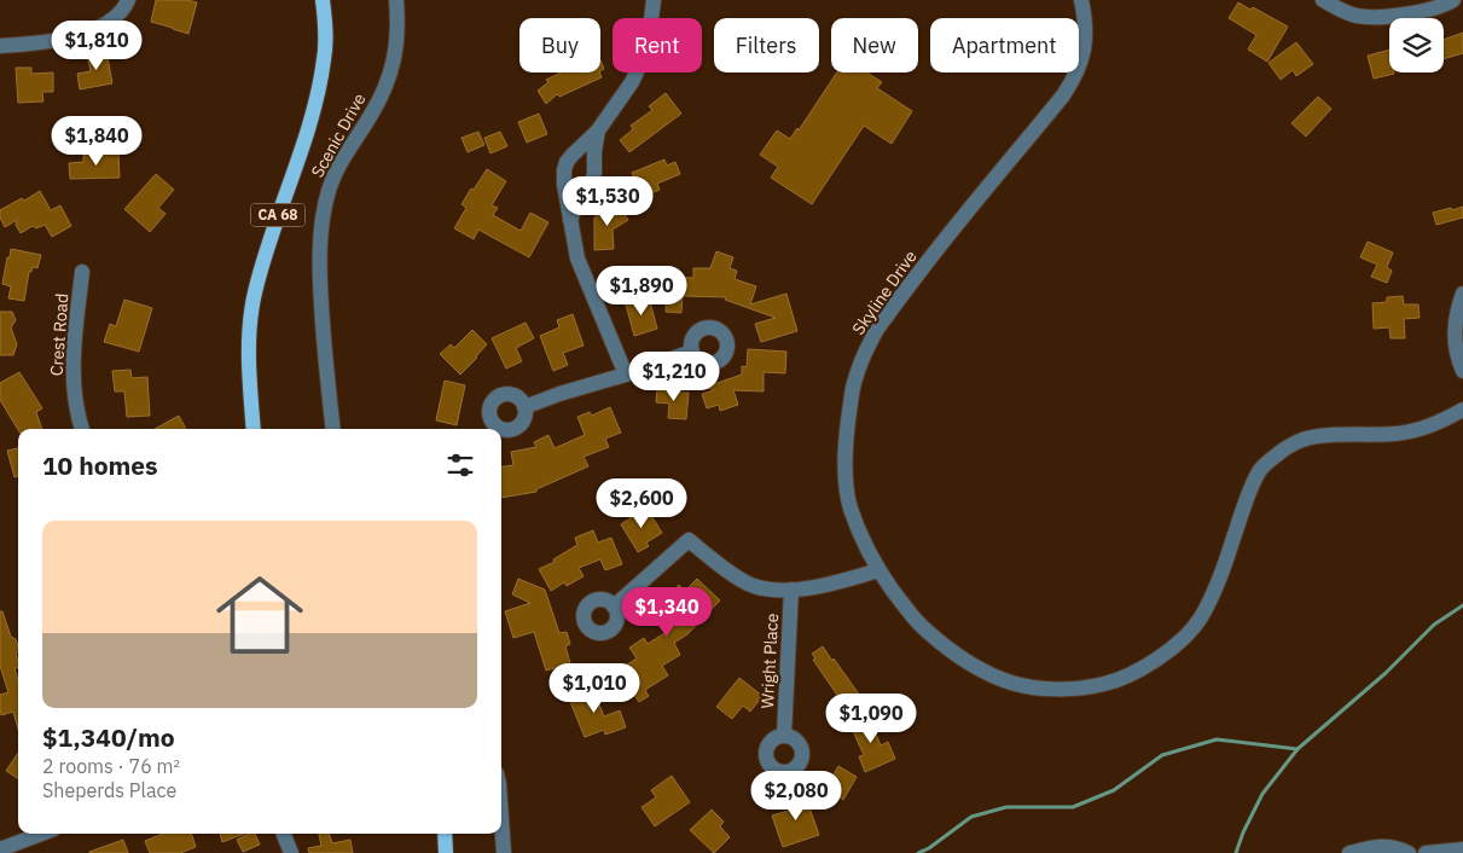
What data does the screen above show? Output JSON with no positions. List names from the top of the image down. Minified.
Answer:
{"streets":{"main road":["CA 68"],"street":["Scenic Drive","Skyline Drive","Crest Road","Wright Place"]},"page":{"chip":["Buy","Rent","Filters","New","Apartment"],"price":["$1,810","$1,840","$1,530","$1,890","$1,210","$2,600","$1,340","$1,010","$1,090","$2,080"],"heading":"10 homes","list":[{"name":"$1,340/mo","note":"2 rooms · 76 m² · Sheperds Place"}]}}
